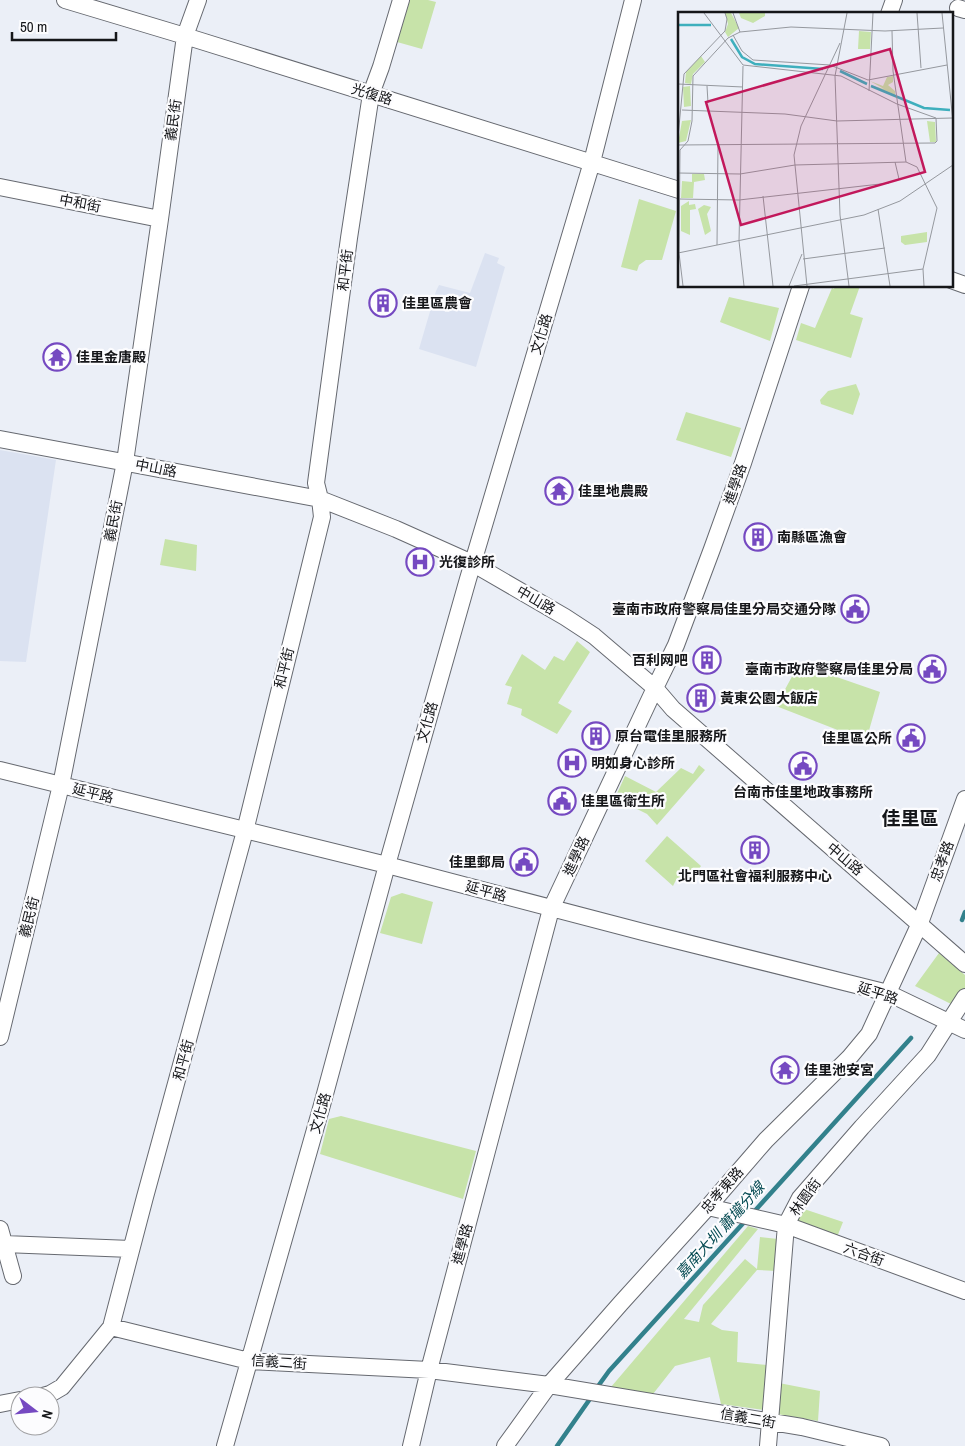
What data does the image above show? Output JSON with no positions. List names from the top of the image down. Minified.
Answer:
{"streets":{"street":["光復路","義民街","中和街","和平街","文化路","中山路","進學路","延平路","忠孝路","忠孝東路","林園街","六合街","信義二街"]},"crossings":[["光復路","義民街"],["光復路","和平街"],["光復路","文化路"],["義民街","中和街"],["義民街","中山路"],["義民街","延平路"],["和平街","中山路"],["和平街","延平路"],["和平街","信義二街"],["文化路","中山路"],["文化路","延平路"],["文化路","信義二街"],["中山路","進學路"],["中山路","忠孝路"],["中山路","忠孝東路"],["進學路","延平路"],["進學路","信義二街"],["延平路","忠孝東路"],["延平路","林園街"],["忠孝路","忠孝東路"],["忠孝東路","六合街"],["忠孝東路","信義二街"],["林園街","六合街"],["林園街","信義二街"]],"districts":["佳里區"],"water":["嘉南大圳 蕭壠分線"],"places":{"building":["佳里區農會","南縣區漁會","百利网吧","黃東公園大飯店","原台電佳里服務所","北門區社會福利服務中心"],"temple":["佳里金唐殿","佳里地農殿","佳里池安宮"],"hospital":["光復診所","明如身心診所"],"public building":["臺南市政府警察局佳里分局交通分隊","臺南市政府警察局佳里分局","佳里區公所","台南市佳里地政事務所","佳里區衛生所","佳里郵局"]},"scale_bar":"50 m","north":"right"}
